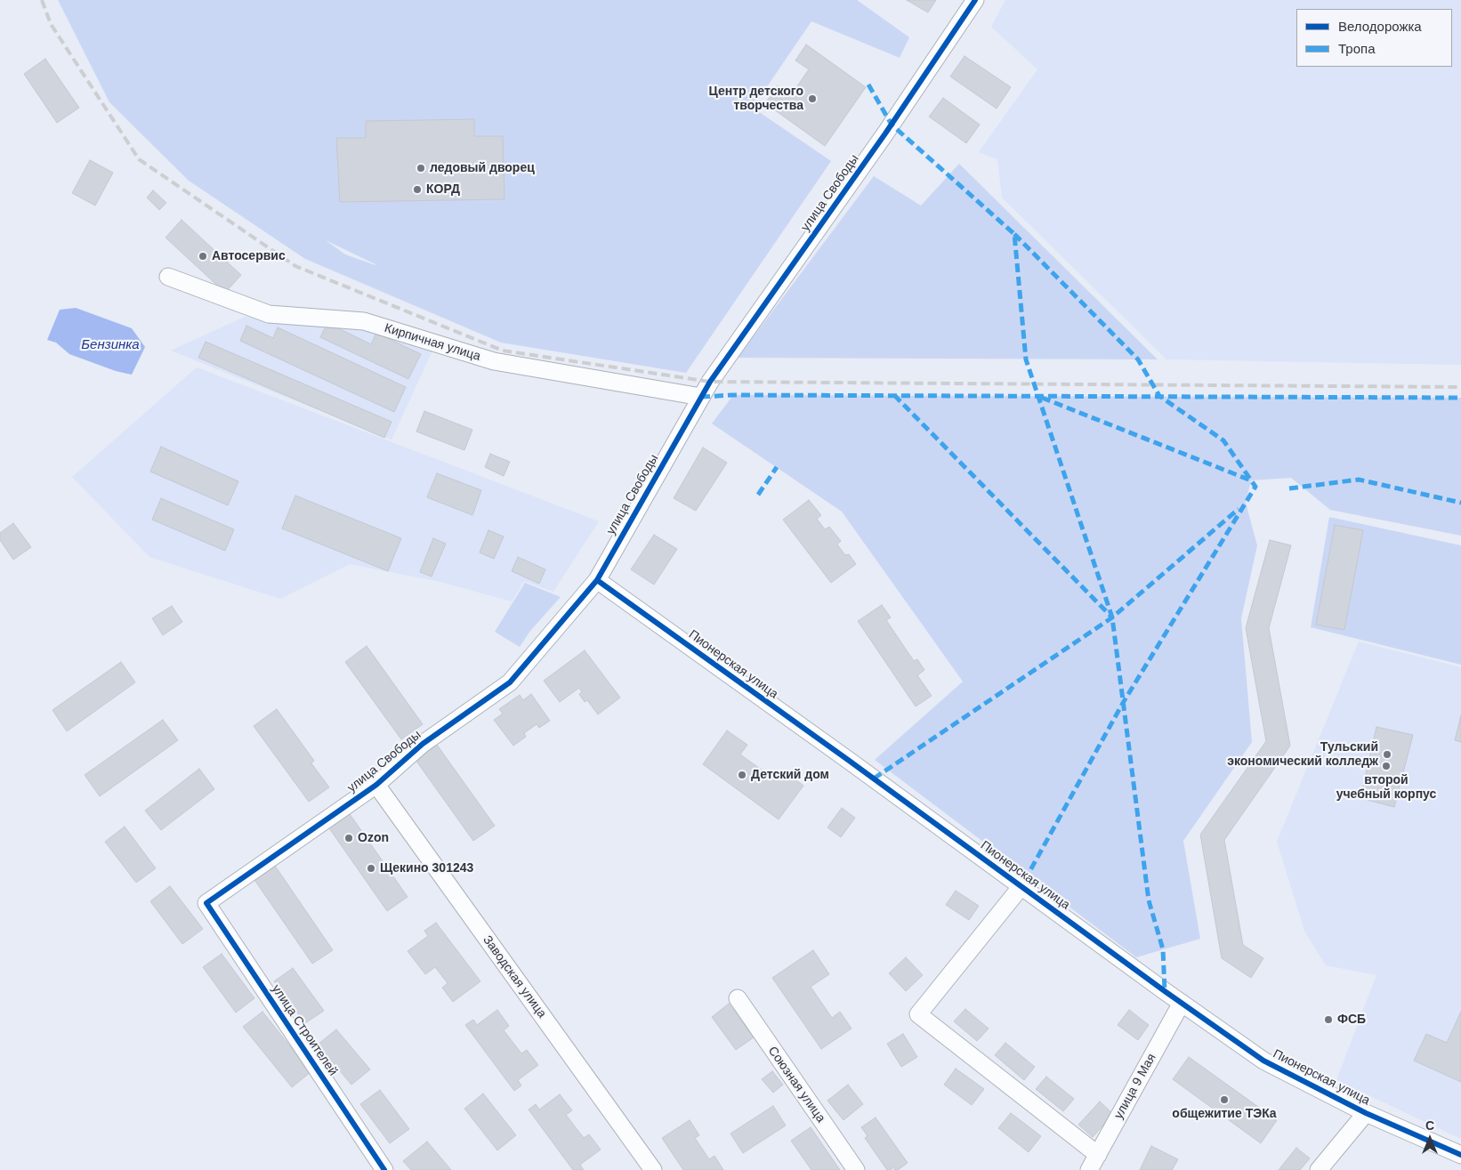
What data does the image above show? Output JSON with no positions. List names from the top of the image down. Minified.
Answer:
{"streets":{"street":["улица Свободы","Кирпичная улица","Пионерская улица","Заводская улица","улица Строителей","Союзная улица","улица 9 Мая"]},"crossings":[["улица Свободы","Кирпичная улица"],["улица Свободы","Пионерская улица"],["улица Свободы","Заводская улица"],["улица Свободы","улица Строителей"],["Пионерская улица","улица 9 Мая"]],"water":["Бензинка"],"places":["Центр детского творчества","ледовый дворец","КОРД","Автосервис","Тульский экономический колледж","второй учебный корпус","Детский дом","Ozon","Щекино 301243","ФСБ","общежитие ТЭКа"],"legend":["Велодорожка","Тропа"],"north":"top"}
